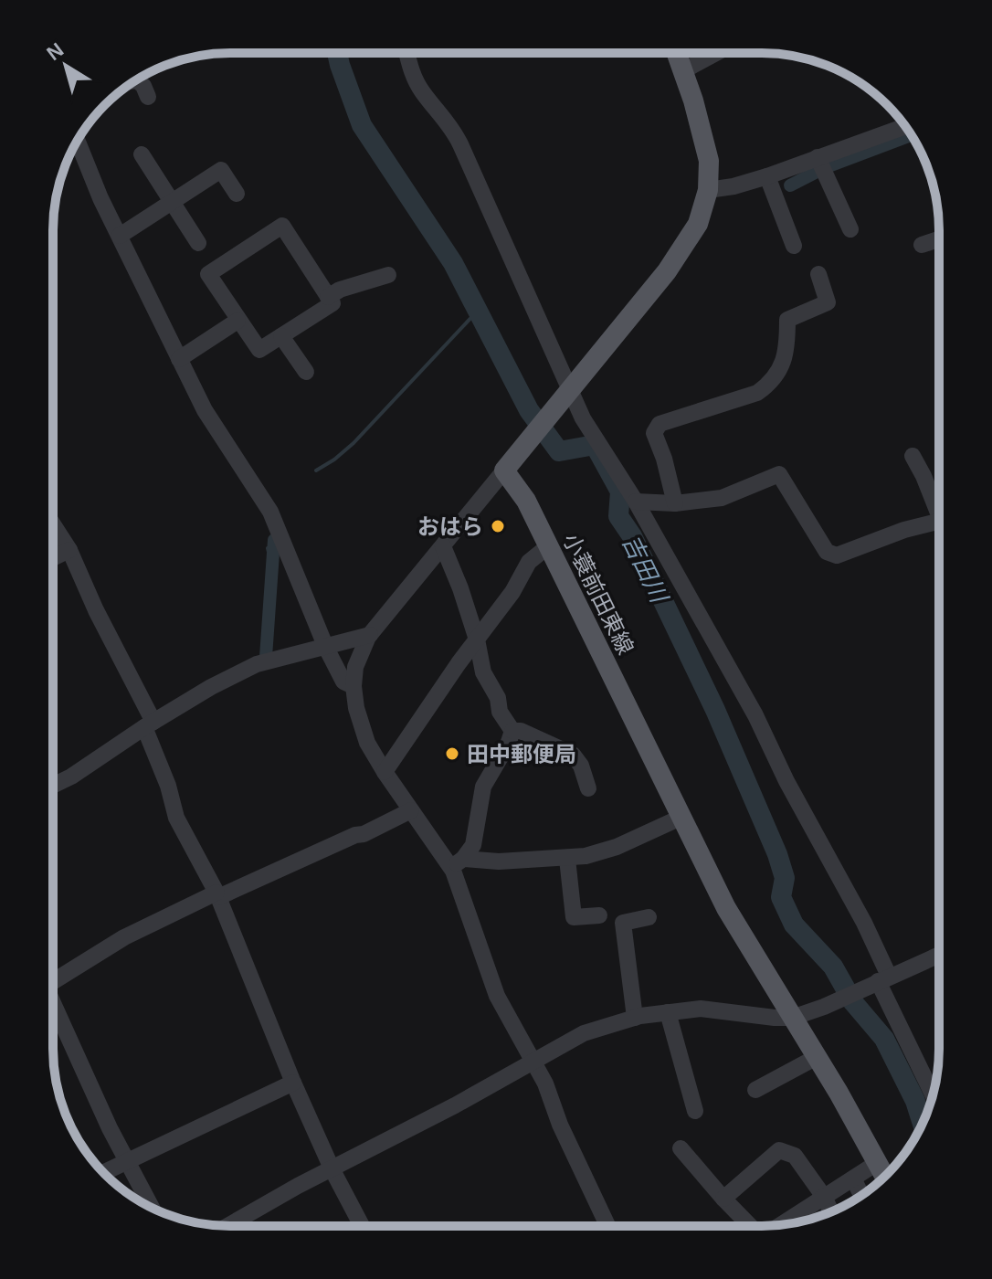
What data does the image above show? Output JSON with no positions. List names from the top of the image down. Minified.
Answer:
{"streets":{"main road":["小蓑前田東線"]},"water":["吉田川"],"places":["おはら","田中郵便局"],"north":"top left"}
